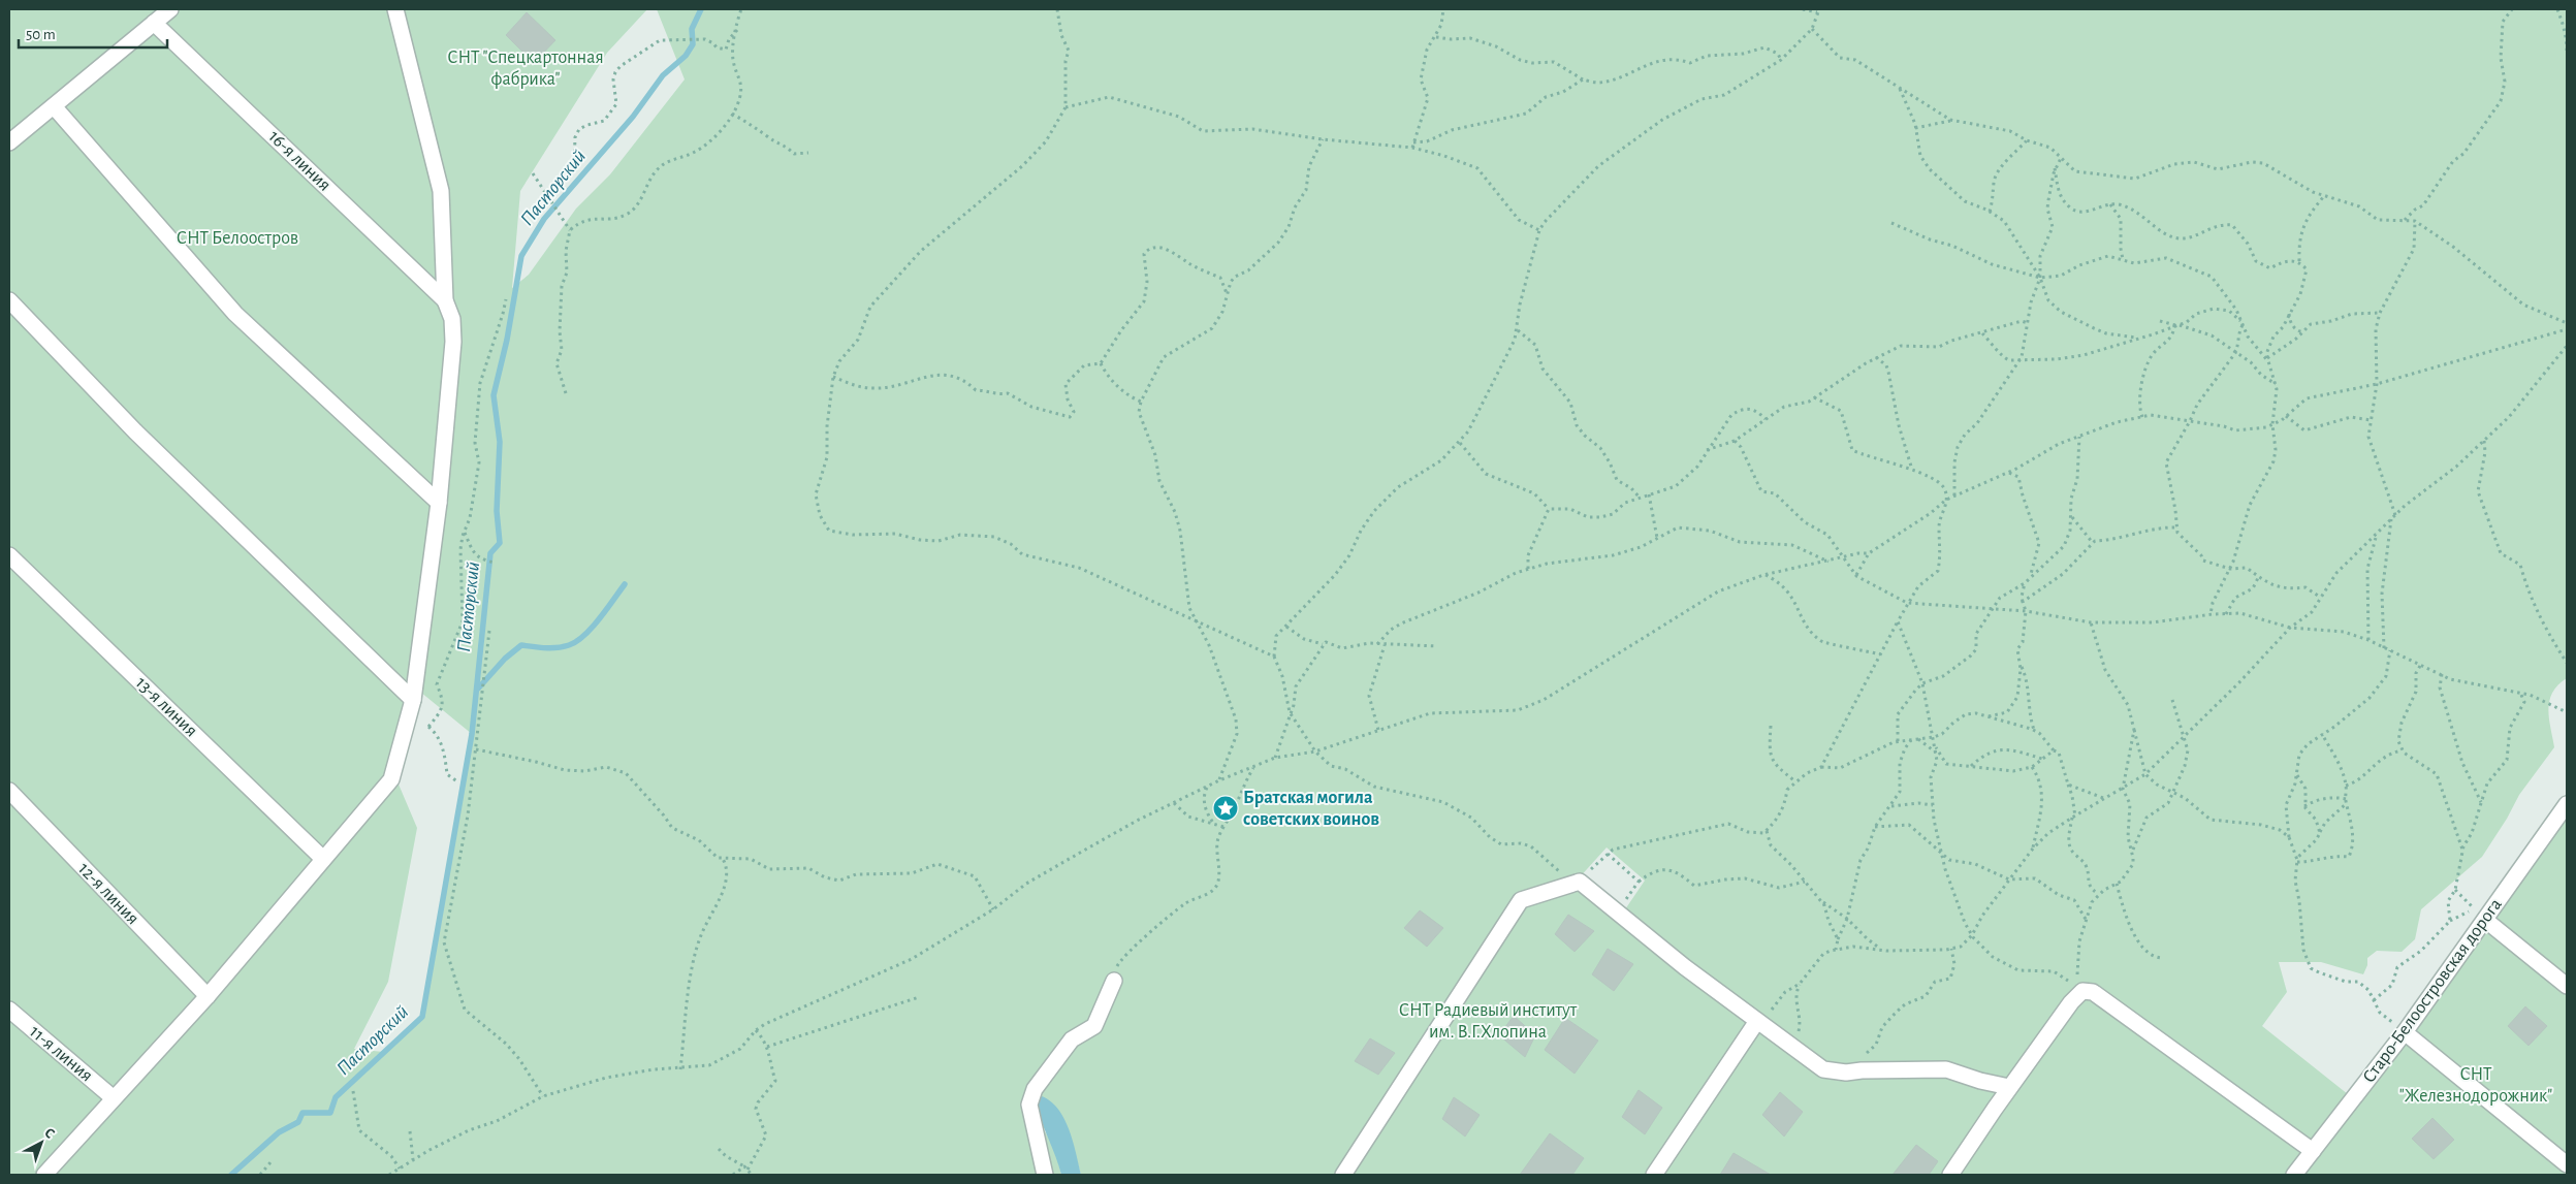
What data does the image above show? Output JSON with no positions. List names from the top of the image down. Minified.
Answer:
{"streets":{"street":["16-я линия","13-я линия","12-я линия","Старо-Белоостровская дорога","11-я линия"]},"water":["Пасторский"],"parks":["СНТ \"Спецкартонная фабрика\"","СНТ Белоостров","СНТ Радиевый институт им. В.Г.Хлопина","СНТ \"Железнодорожник\""],"places":{"place":["Братская могила советских воинов"]},"scale_bar":"50 m","north":"top right"}
